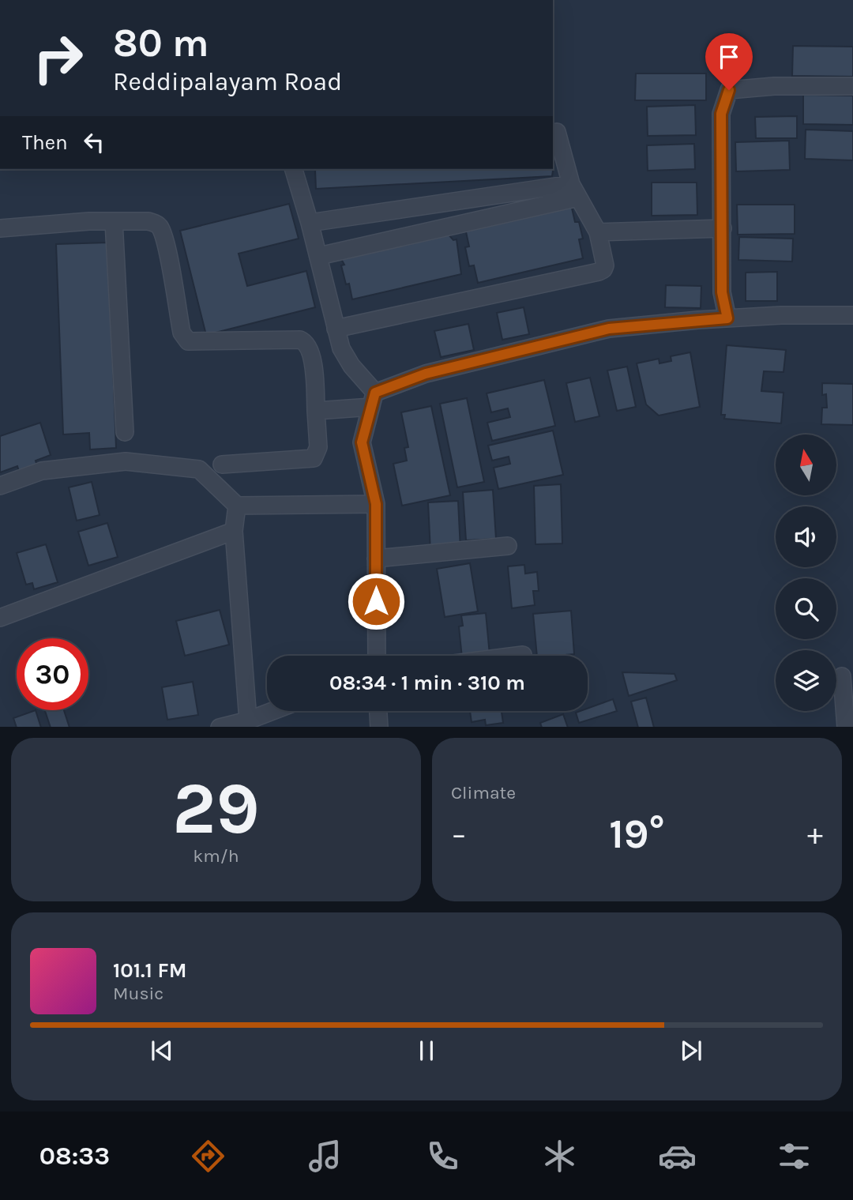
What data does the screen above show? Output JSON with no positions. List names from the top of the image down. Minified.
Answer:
{"north":"top","page":{"turn":["80 m","Reddipalayam Road"],"then":"Then","limit":"30","trip":"08:34 · 1 min · 310 m","tile":[["29","km/h"],"Climate"],"heat":["−","19°","+"],"song":["101.1 FM","Music"],"tabs":"08:33"}}
